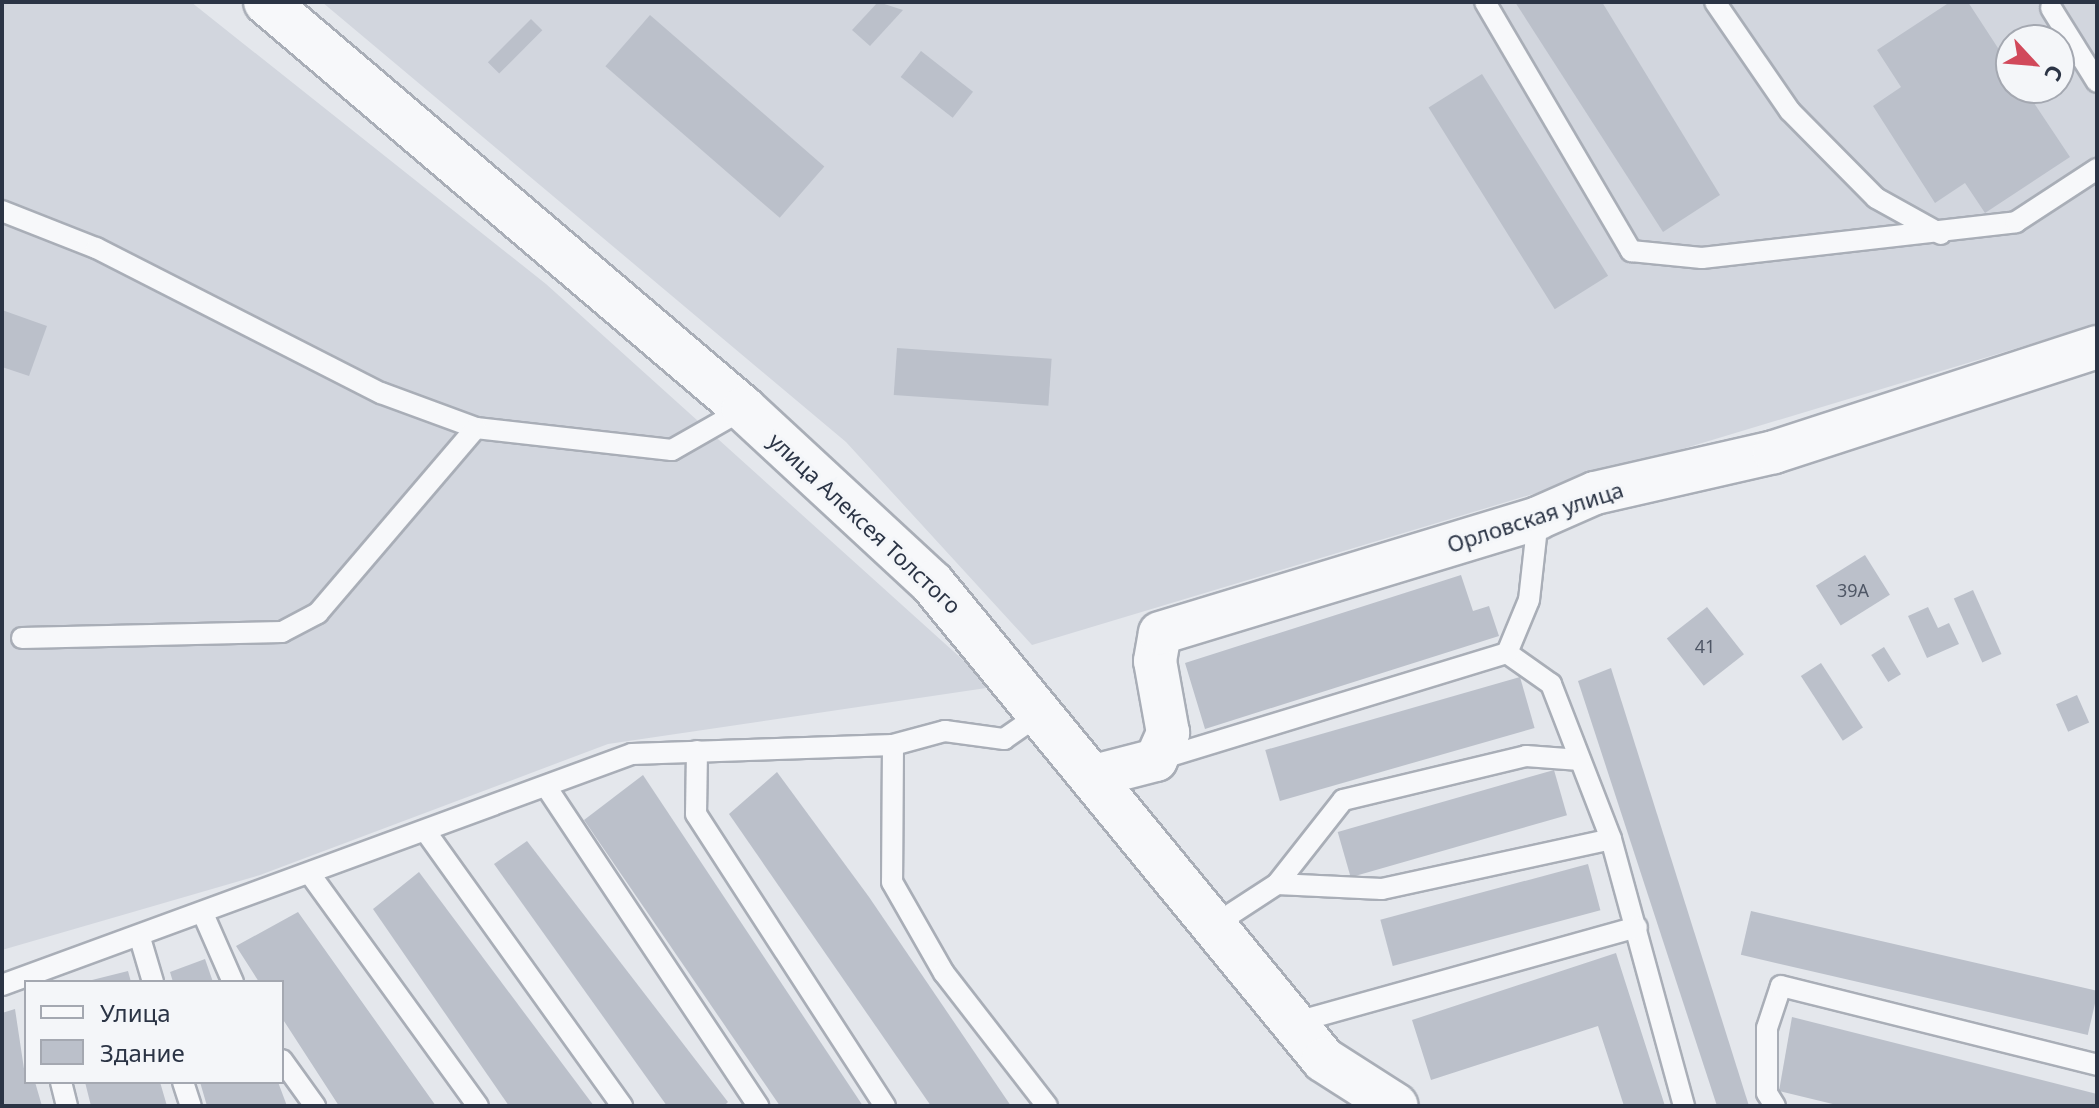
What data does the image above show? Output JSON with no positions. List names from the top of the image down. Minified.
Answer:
{"streets":{"street":["Орловская улица","улица Алексея Толстого"]},"house_numbers":["39А","41"],"legend":["Улица","Здание"],"north":"bottom right"}
